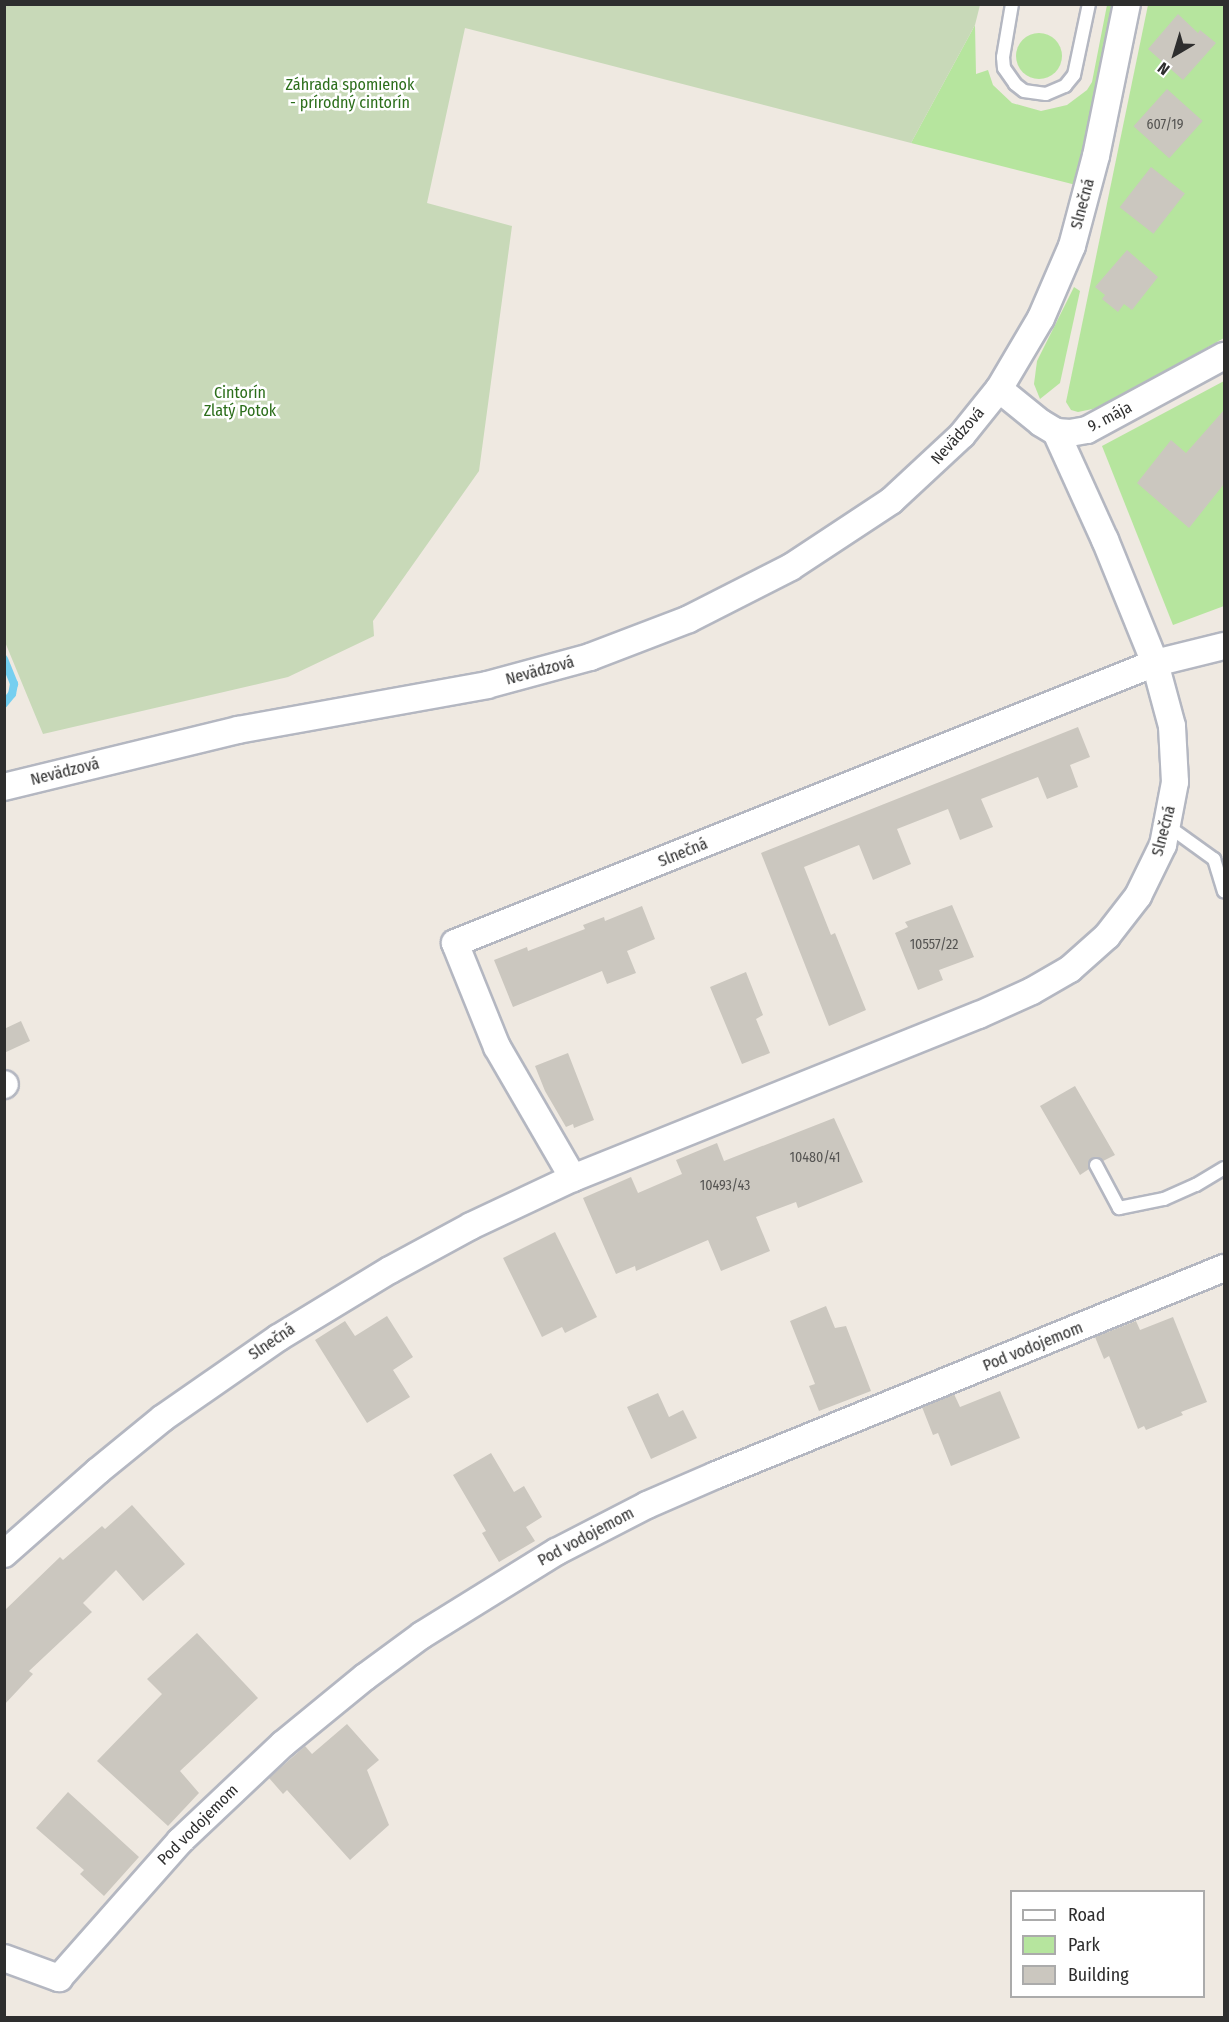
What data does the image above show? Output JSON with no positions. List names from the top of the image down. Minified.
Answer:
{"streets":{"street":["Slnečná","9. mája","Nevädzová","Pod vodojemom"]},"crossings":[["Slnečná","9. mája"],["Slnečná","Nevädzová"]],"parks":["Záhrada spomienok - prírodný cintorín","Cintorín Zlatý Potok"],"house_numbers":["607/19","10557/22","10480/41","10493/43"],"legend":["Road","Park","Building"],"north":"bottom left"}
